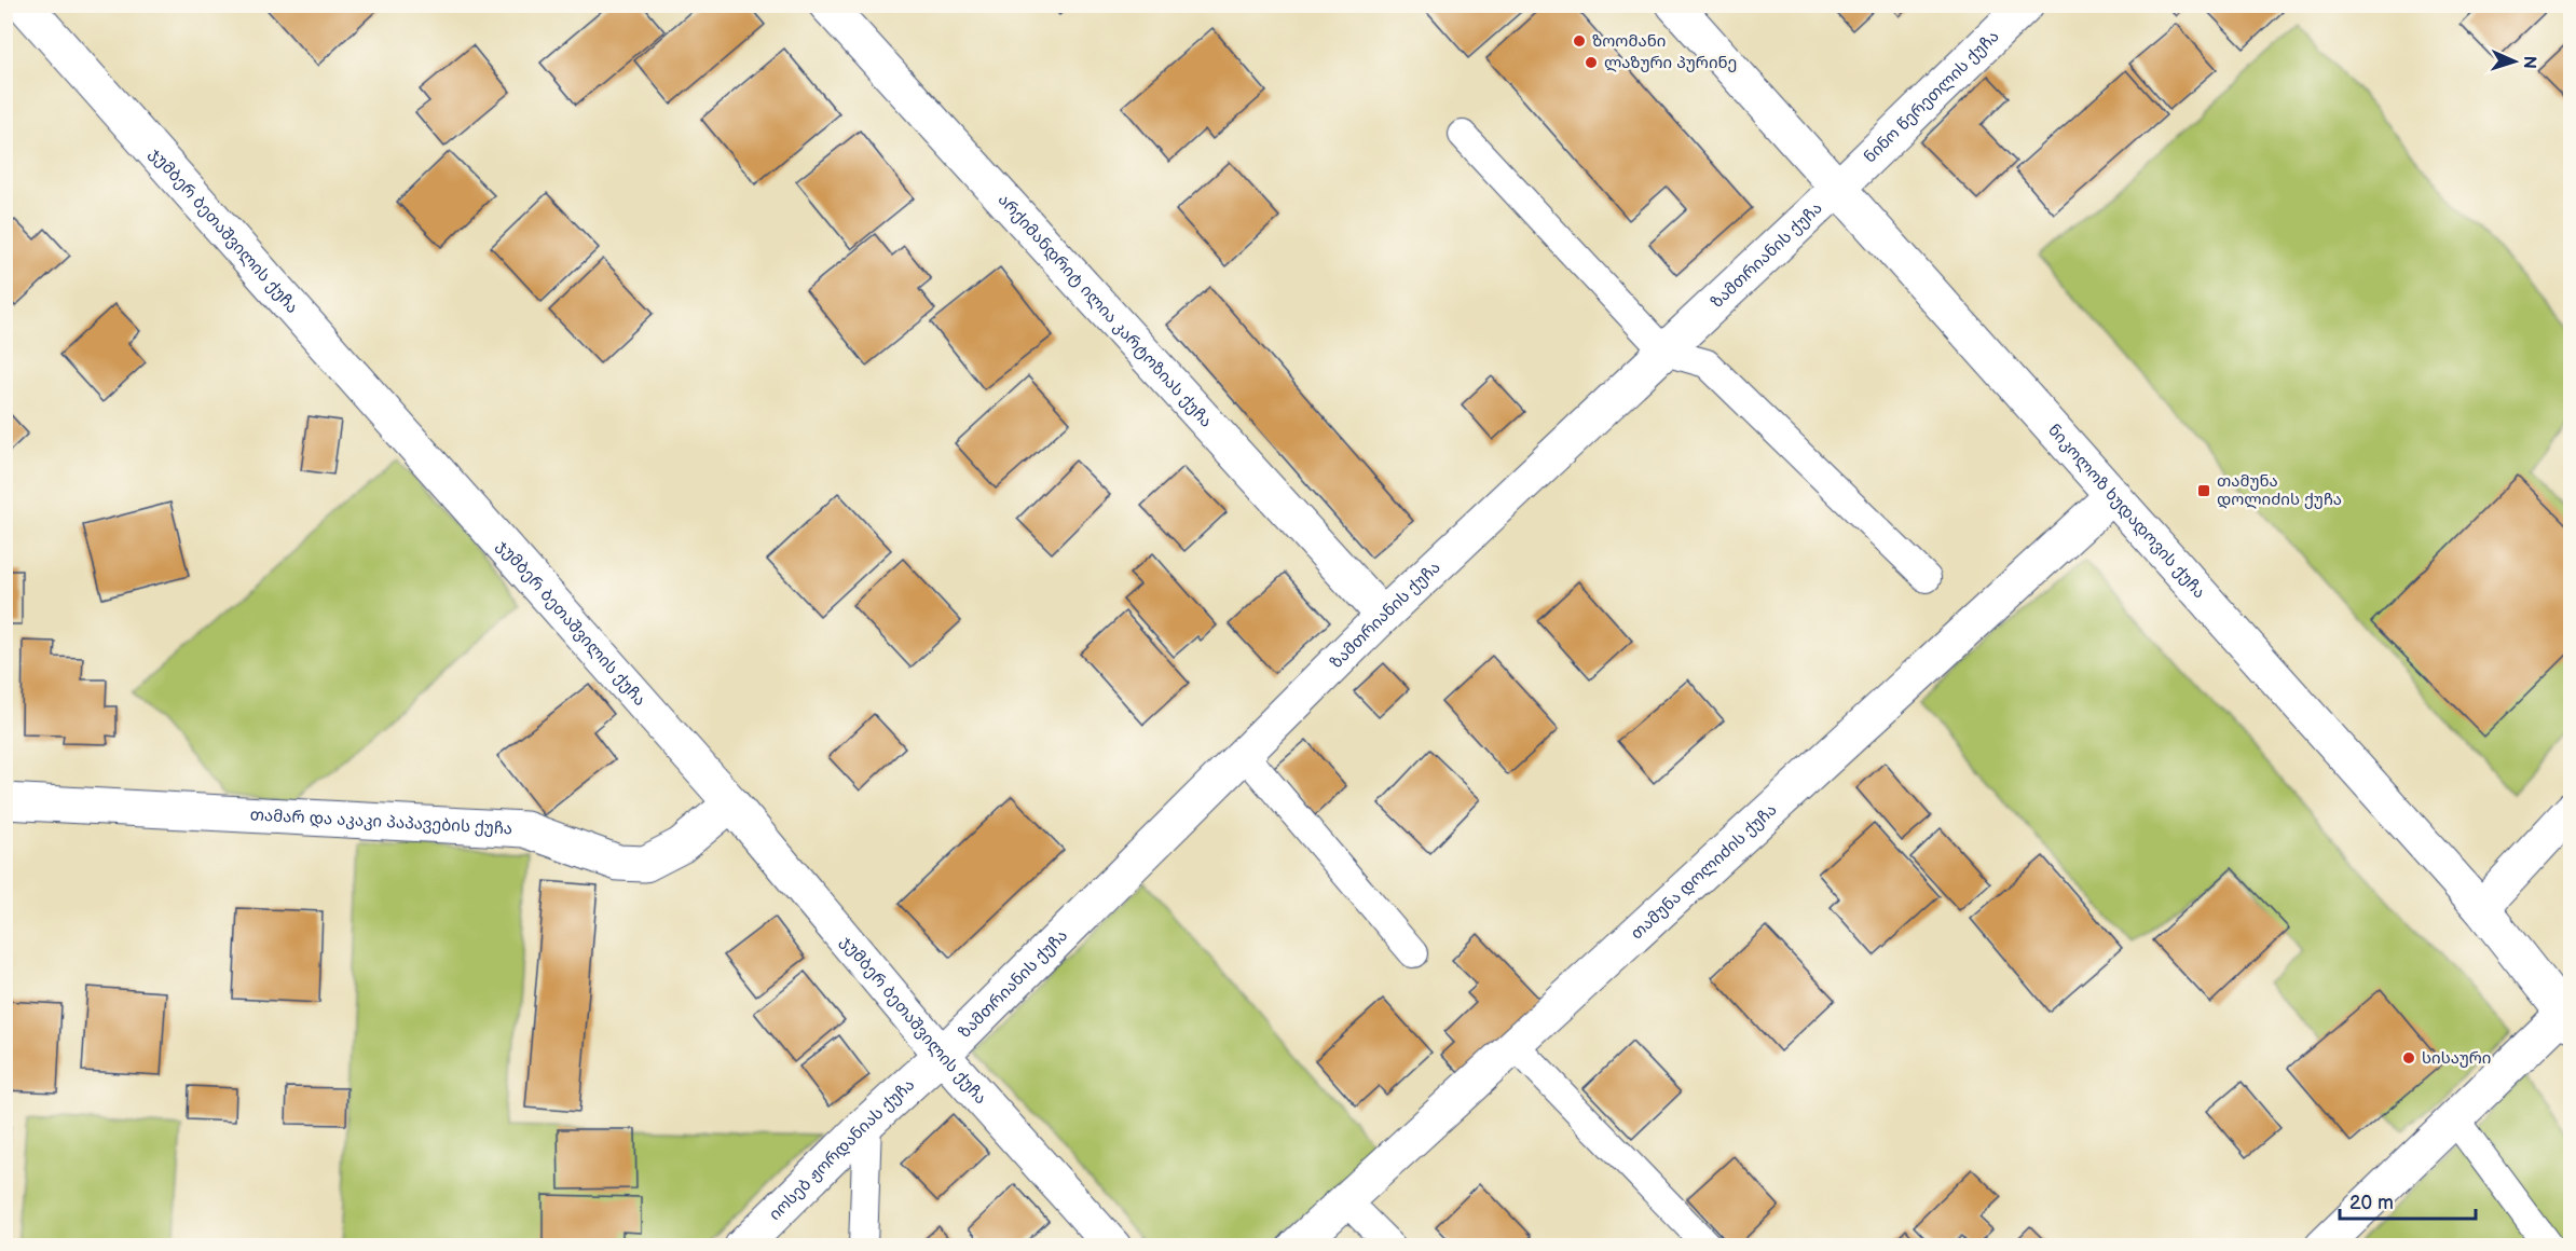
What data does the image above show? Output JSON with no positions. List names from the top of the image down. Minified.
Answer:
{"streets":{"street":["ნინო წერეთლის ქუჩა","ჯუმბერ ბეთაშვილის ქუჩა","ზამთრიანის ქუჩა","არქიმანდრიტ ილია კარტოზიას ქუჩა","ნიკოლოზ ხუდადოვის ქუჩა","თამარ და აკაკი პაპავების ქუჩა","თამუნა დოლიძის ქუჩა","იოსებ ჟორდანიას ქუჩა"]},"crossings":[["ნინო წერეთლის ქუჩა","ზამთრიანის ქუჩა"],["ნინო წერეთლის ქუჩა","ნიკოლოზ ხუდადოვის ქუჩა"],["ჯუმბერ ბეთაშვილის ქუჩა","ზამთრიანის ქუჩა"],["ჯუმბერ ბეთაშვილის ქუჩა","თამარ და აკაკი პაპავების ქუჩა"],["ჯუმბერ ბეთაშვილის ქუჩა","იოსებ ჟორდანიას ქუჩა"],["ზამთრიანის ქუჩა","არქიმანდრიტ ილია კარტოზიას ქუჩა"],["ზამთრიანის ქუჩა","ნიკოლოზ ხუდადოვის ქუჩა"],["ზამთრიანის ქუჩა","იოსებ ჟორდანიას ქუჩა"],["ნიკოლოზ ხუდადოვის ქუჩა","თამუნა დოლიძის ქუჩა"]],"places":{"other":["ზოომანი","ლაზური პურინე","სისაური"],"transit":["თამუნა დოლიძის ქუჩა"]},"scale_bar":"20 m","north":"right"}
